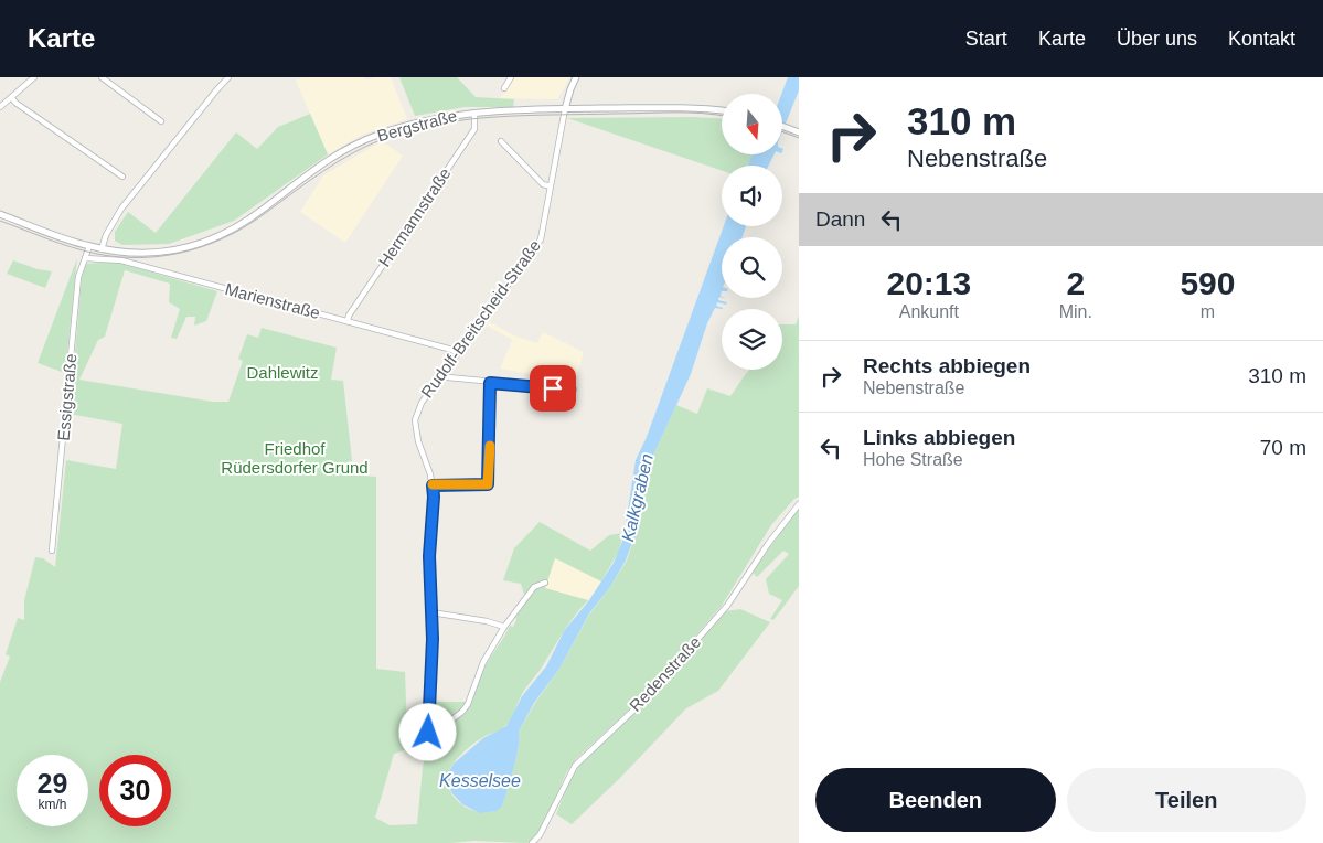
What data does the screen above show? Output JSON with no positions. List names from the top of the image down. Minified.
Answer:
{"streets":{"street":["Bergstraße","Hermannstraße","Marienstraße","Rudolf-Breitscheid-Straße","Essigstraße","Redenstraße"]},"crossings":[["Bergstraße","Hermannstraße"],["Bergstraße","Rudolf-Breitscheid-Straße"],["Hermannstraße","Marienstraße"],["Marienstraße","Rudolf-Breitscheid-Straße"],["Marienstraße","Essigstraße"]],"water":["Kalkgraben","Kesselsee"],"parks":["Dahlewitz","Friedhof Rüdersdorfer Grund"],"north":"bottom","page":{"header":"Karte","nav":["Start","Karte","Über uns","Kontakt"],"turn":["310 m","Nebenstraße"],"then":"Dann","eta":["20:13","Ankunft","2","Min.","590","m"],"list":[{"name":"Rechts abbiegen","note":"Nebenstraße","value":"310 m"},{"name":"Links abbiegen","note":"Hohe Straße","value":"70 m"}],"speed":"29 km/h","limit":"30","buttons":["Beenden","Teilen"]}}
